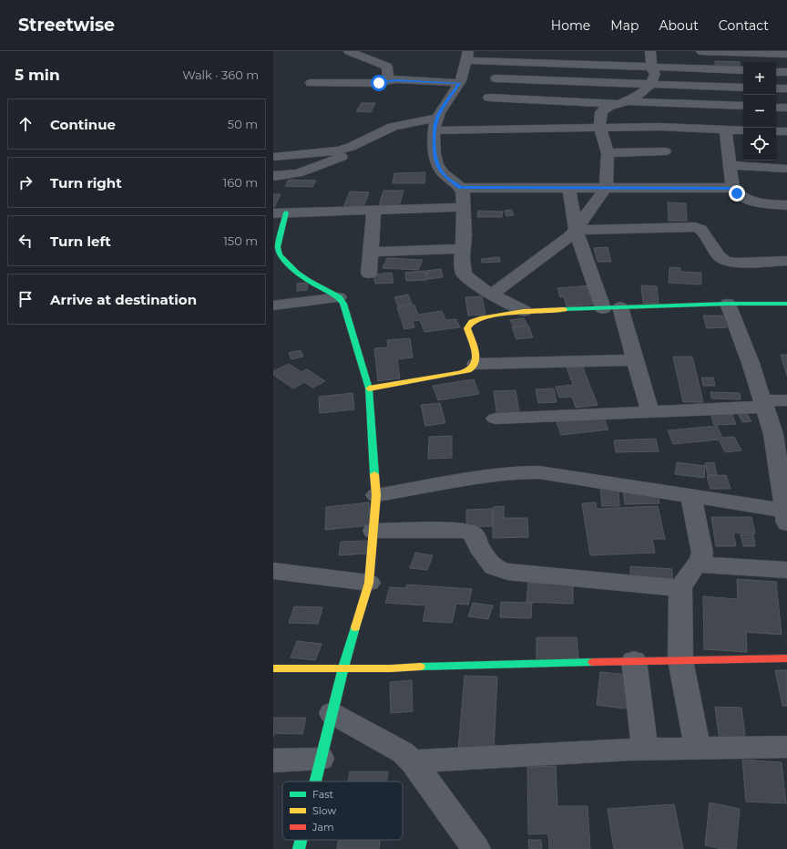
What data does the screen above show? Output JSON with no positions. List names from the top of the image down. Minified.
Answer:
{"legend":["Fast","Slow","Jam"],"page":{"header":"Streetwise","nav":["Home","Map","About","Contact"],"heading":["5 min","Walk · 360 m"],"map_buttons":["+","−"],"list":[["Continue","50 m"],["Turn right","160 m"],["Turn left","150 m"],"Arrive at destination"]}}
